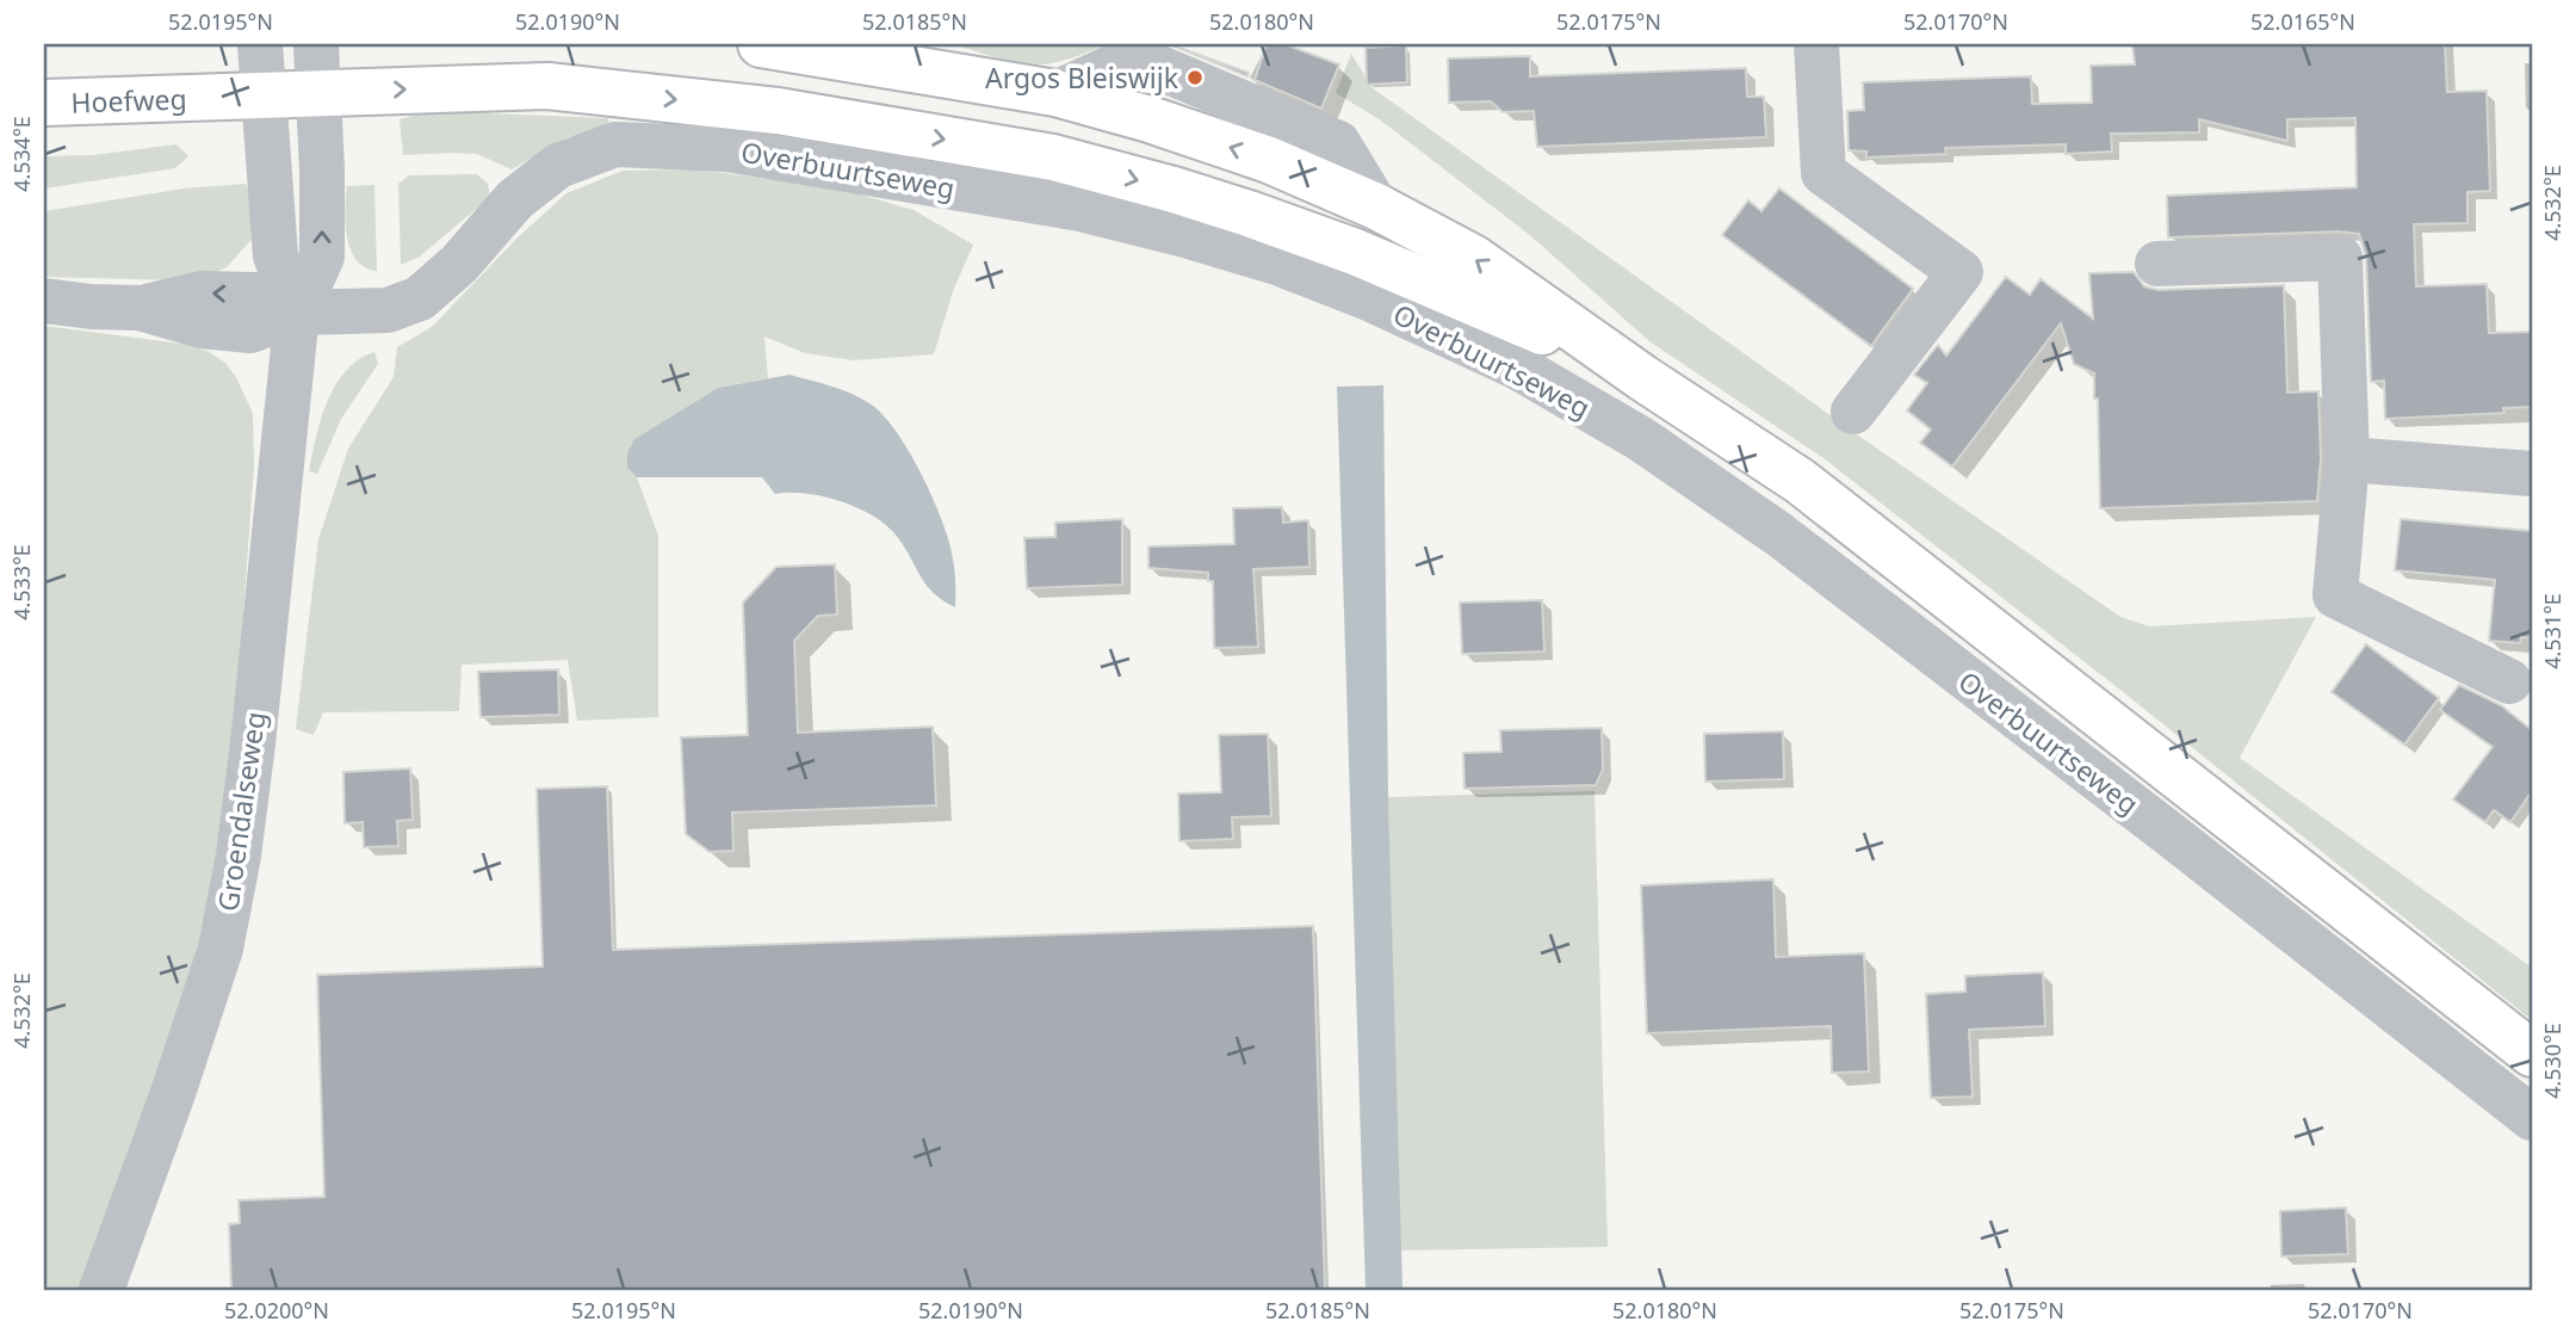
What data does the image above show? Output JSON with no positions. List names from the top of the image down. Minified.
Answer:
{"streets":{"main road":["Hoefweg","Overbuurtseweg"],"street":["Groendalseweg"]},"crossings":[["Hoefweg","Overbuurtseweg"],["Hoefweg","Groendalseweg"],["Overbuurtseweg","Groendalseweg"]],"places":["Argos Bleiswijk"],"coordinates":["52.0195°N","52.0190°N","52.0185°N","52.0180°N","52.0175°N","52.0170°N","52.0165°N","4.534°E","4.532°E","4.533°E","4.531°E","4.530°E","52.0200°N"]}
